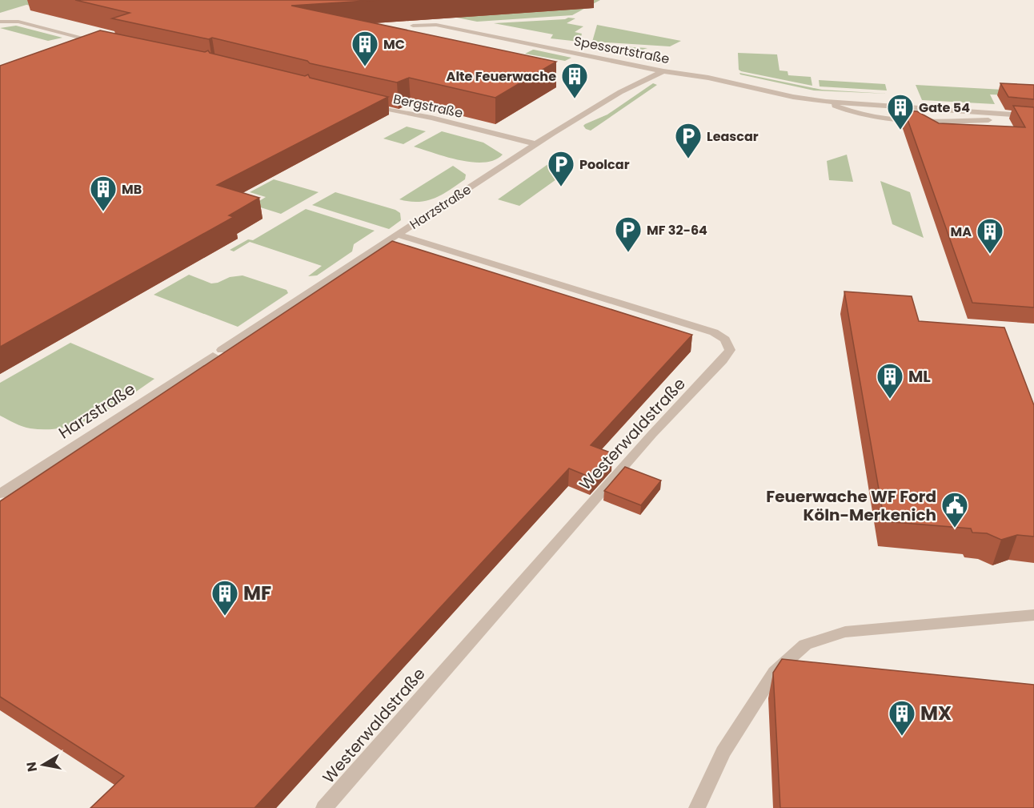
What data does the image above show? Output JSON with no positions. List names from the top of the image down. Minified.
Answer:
{"streets":{"lane":["Spessartstraße","Bergstraße","Harzstraße","Westerwaldstraße"]},"crossings":[["Spessartstraße","Harzstraße"],["Bergstraße","Harzstraße"],["Harzstraße","Westerwaldstraße"]],"places":{"building":["MC","Alte Feuerwache","Gate 54","MB","MA","ML","MF","MX"],"parking":["Leascar","Poolcar","MF 32-64"],"public building":["Feuerwache WF Ford Köln-Merkenich"]},"north":"left"}
